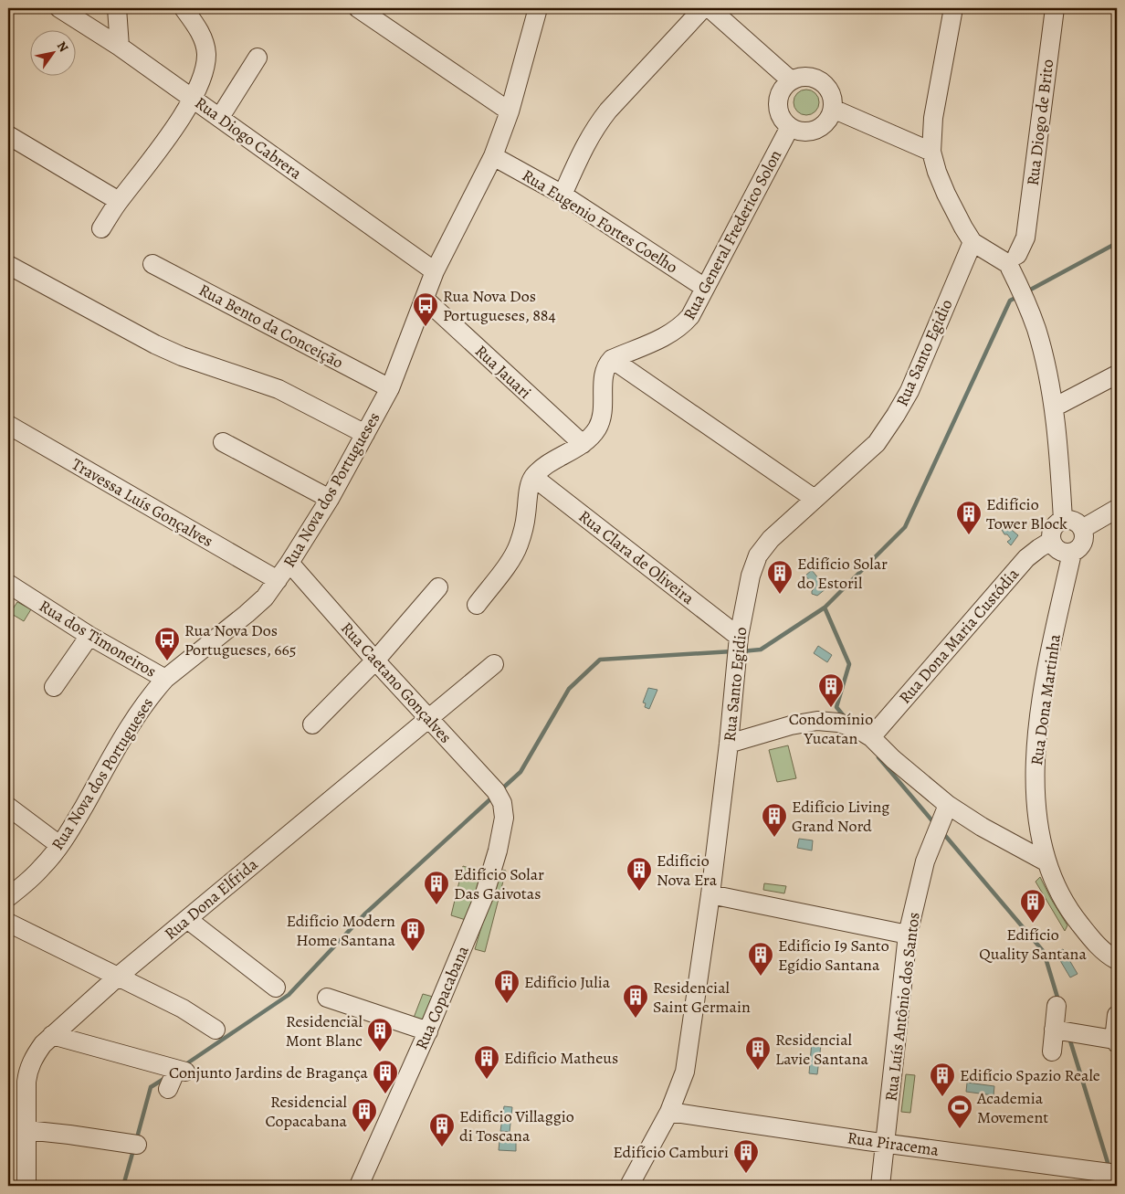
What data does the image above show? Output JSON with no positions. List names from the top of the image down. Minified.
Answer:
{"streets":{"street":["Rua Diogo de Brito","Rua Diogo Cabrera","Rua Eugenio Fortes Coelho","Rua General Frederico Solon","Rua Bento da Conceição","Rua Santo Egidio","Rua Jauari","Rua Nova dos Portugueses","Travessa Luís Gonçalves","Rua Clara de Oliveira","Rua Dona Maria Custódia","Rua dos Timoneiros","Rua Caetano Gonçalves","Rua Dona Martinha","Rua Dona Elfrida","Rua Copacabana","Rua Luís Antônio dos Santos","Rua Piracema"]},"crossings":[["Rua Diogo Cabrera","Rua Nova dos Portugueses"],["Rua Eugenio Fortes Coelho","Rua General Frederico Solon"],["Rua Eugenio Fortes Coelho","Rua Nova dos Portugueses"],["Rua Bento da Conceição","Rua Nova dos Portugueses"],["Rua Santo Egidio","Rua Clara de Oliveira"],["Rua Santo Egidio","Rua Piracema"],["Rua Jauari","Rua Nova dos Portugueses"],["Rua Nova dos Portugueses","Travessa Luís Gonçalves"],["Rua Nova dos Portugueses","Rua dos Timoneiros"],["Rua Nova dos Portugueses","Rua Caetano Gonçalves"],["Rua Dona Maria Custódia","Rua Dona Martinha"],["Rua Caetano Gonçalves","Rua Dona Elfrida"],["Rua Caetano Gonçalves","Rua Copacabana"],["Rua Luís Antônio dos Santos","Rua Piracema"]],"places":{"bus stop":["Rua Nova Dos Portugueses, 884","Rua Nova Dos Portugueses, 665"],"building":["Edifício Tower Block","Edifício Solar do Estoril","Condomínio Yucatan","Edifício Living Grand Nord","Edifício Nova Era","Edifício Solar Das Gaivotas","Edifício Quality Santana","Edifício Modern Home Santana","Edifício I9 Santo Egídio Santana","Edifício Julia","Residencial Saint Germain","Residencial Mont Blanc","Residencial Lavie Santana","Edifício Matheus","Conjunto Jardins de Bragança","Edifício Spazio Reale","Residencial Copacabana","Edifício Villaggio di Toscana","Edifício Camburi"],"sports":["Academia Movement"]},"north":"top right"}
